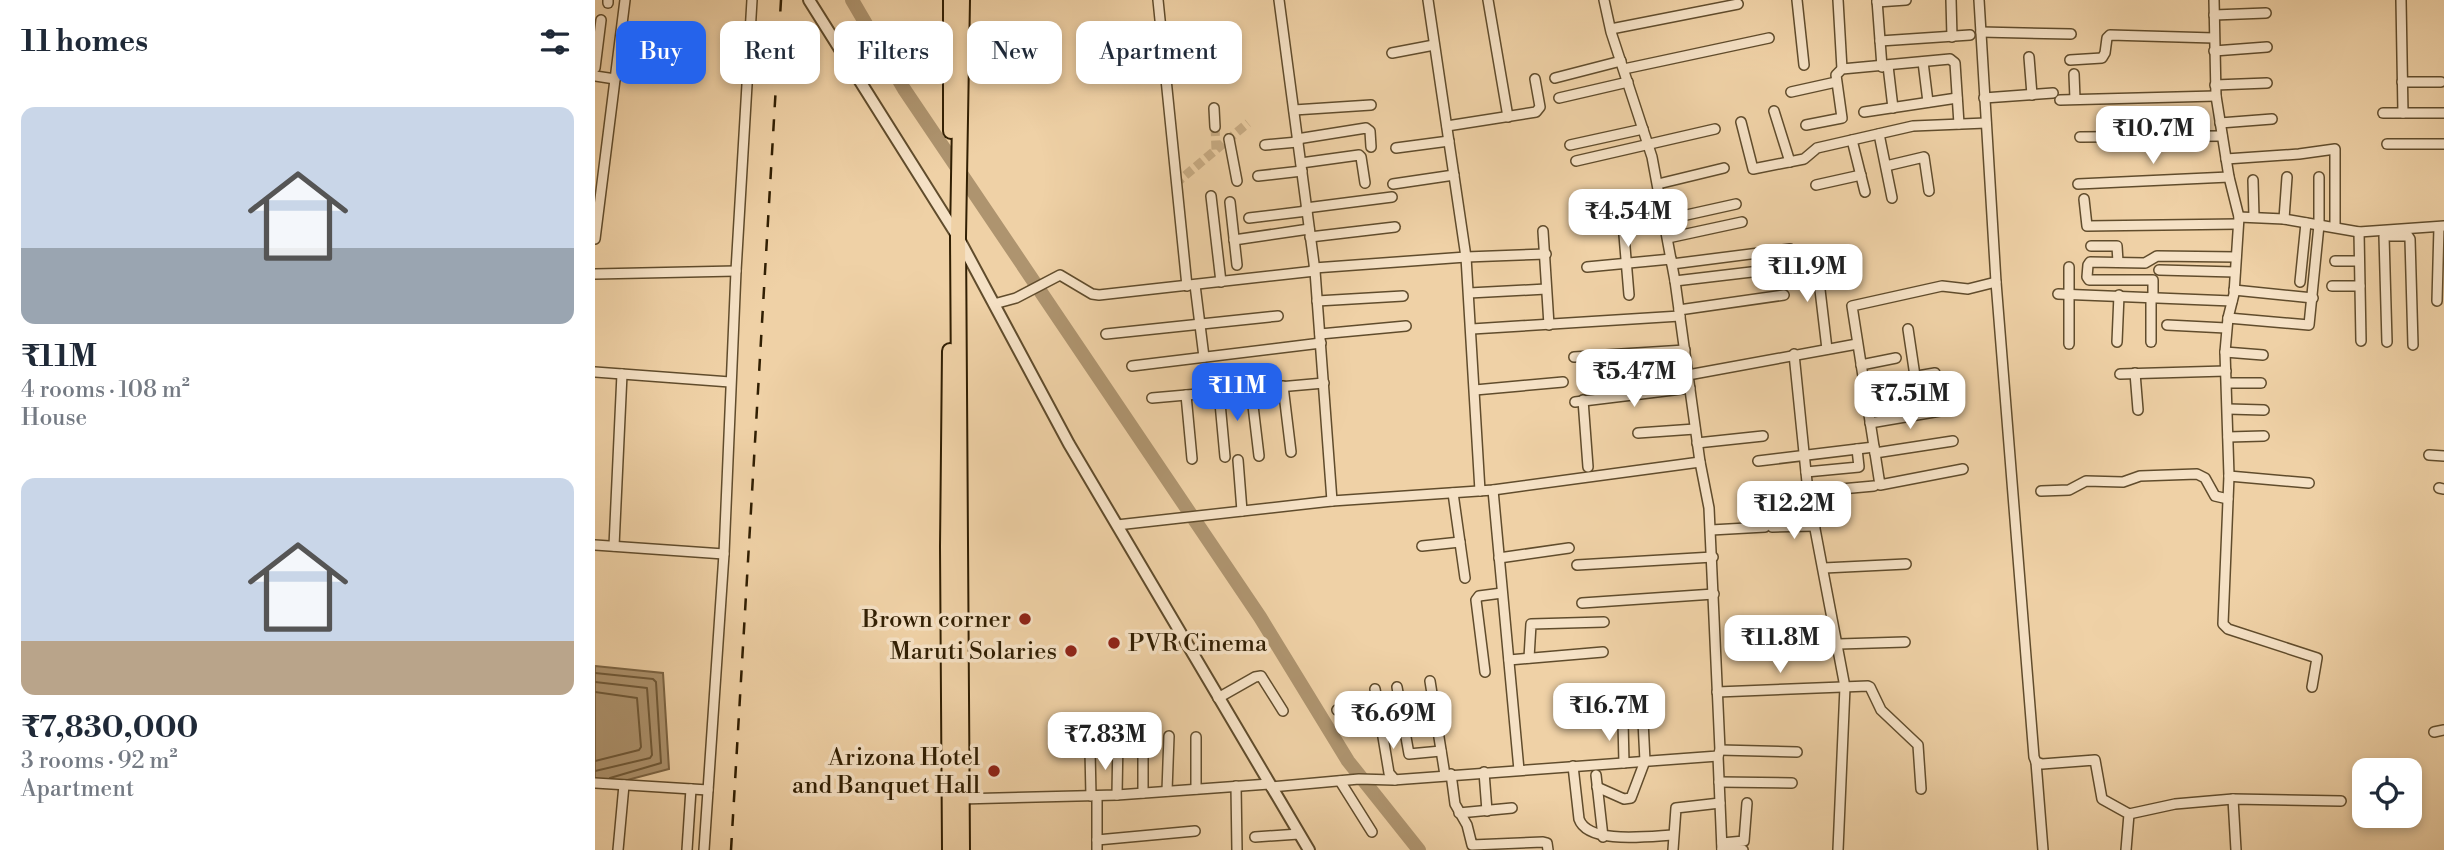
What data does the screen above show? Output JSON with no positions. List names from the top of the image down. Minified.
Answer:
{"places":["Brown corner","PVR Cinema","Maruti Solaries","Arizona Hotel and Banquet Hall"],"page":{"heading":"11 homes","chip":["Buy","Rent","Filters","New","Apartment"],"list":[{"name":"₹11M","note":"4 rooms · 108 m² · House"},{"name":"₹7,830,000","note":"3 rooms · 92 m² · Apartment"}],"price":["₹10.7M","₹4.54M","₹11.9M","₹5.47M","₹11M","₹7.51M","₹12.2M","₹11.8M","₹16.7M","₹6.69M","₹7.83M"]}}
